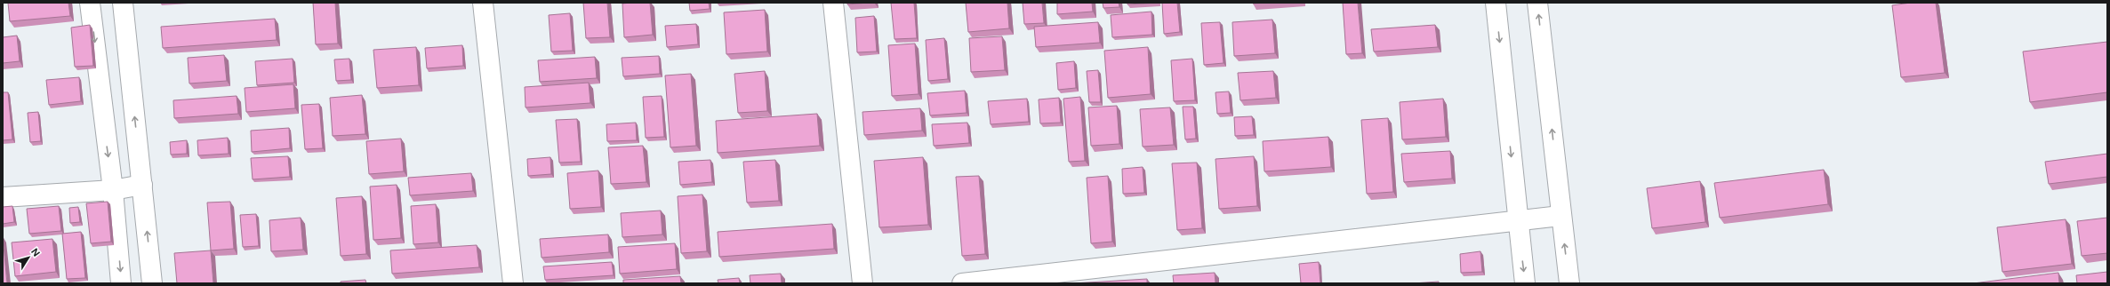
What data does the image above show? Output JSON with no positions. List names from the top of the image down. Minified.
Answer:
{"north":"top right"}
